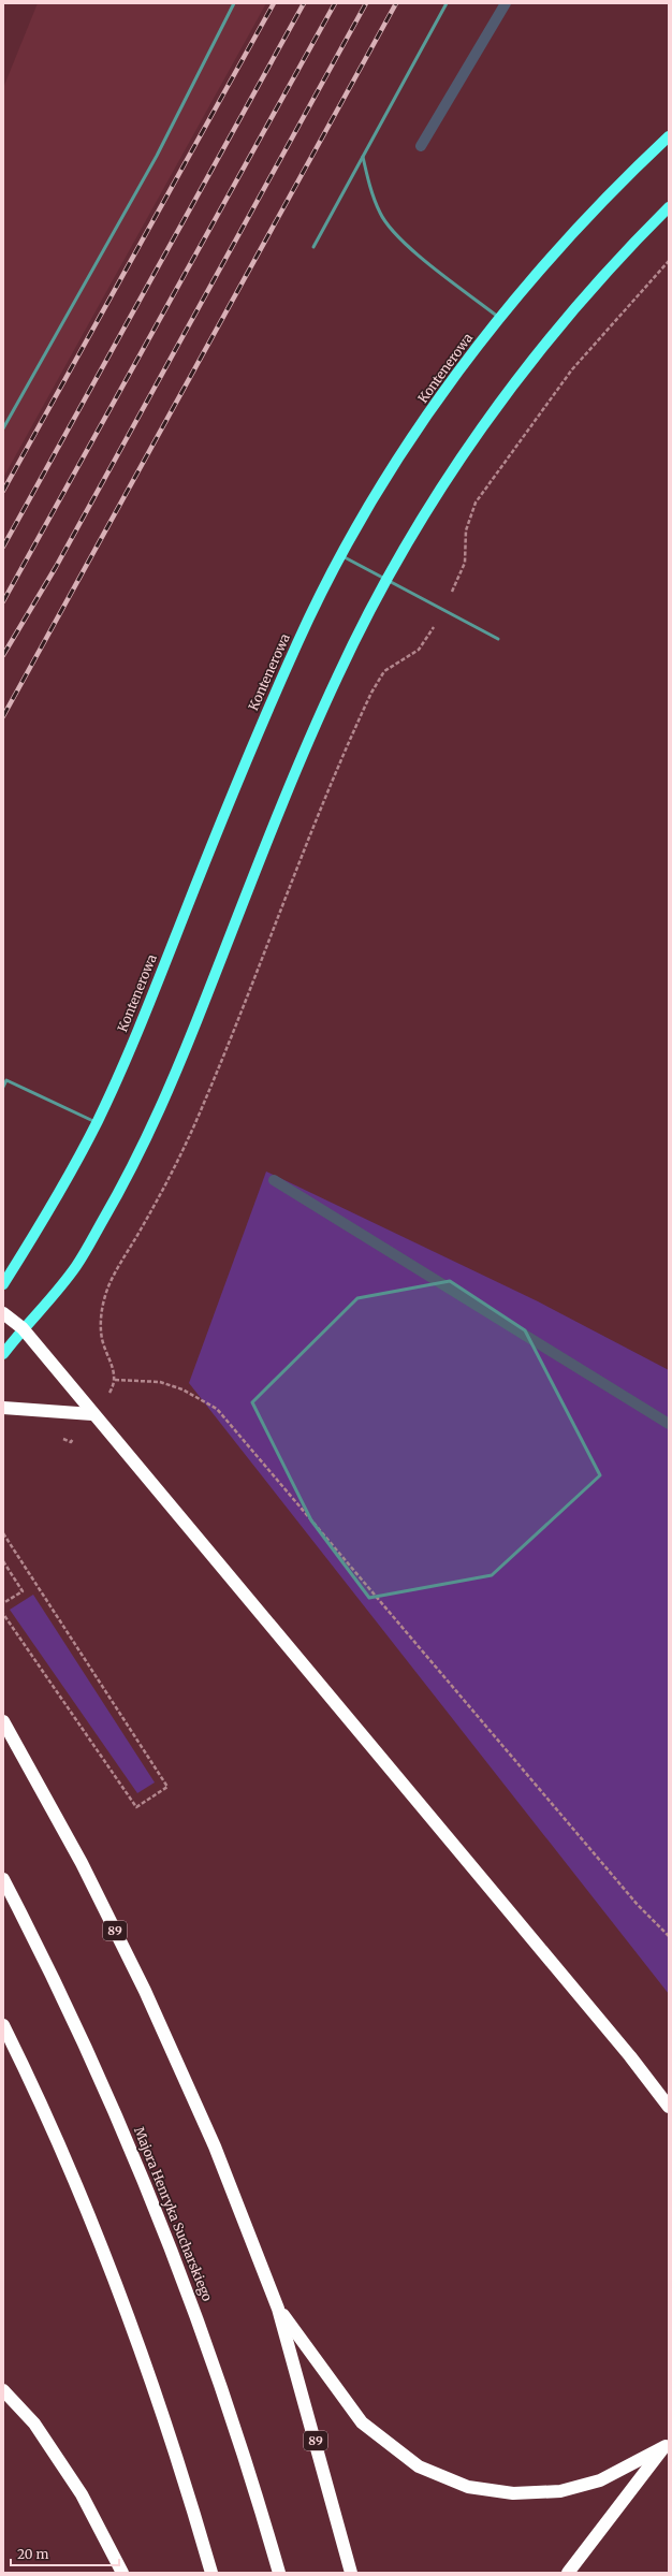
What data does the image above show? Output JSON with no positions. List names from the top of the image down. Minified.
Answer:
{"streets":{"highway":["89","Majora Henryka Sucharskiego"],"main road":["Kontenerowa"]},"scale_bar":"20 m"}
